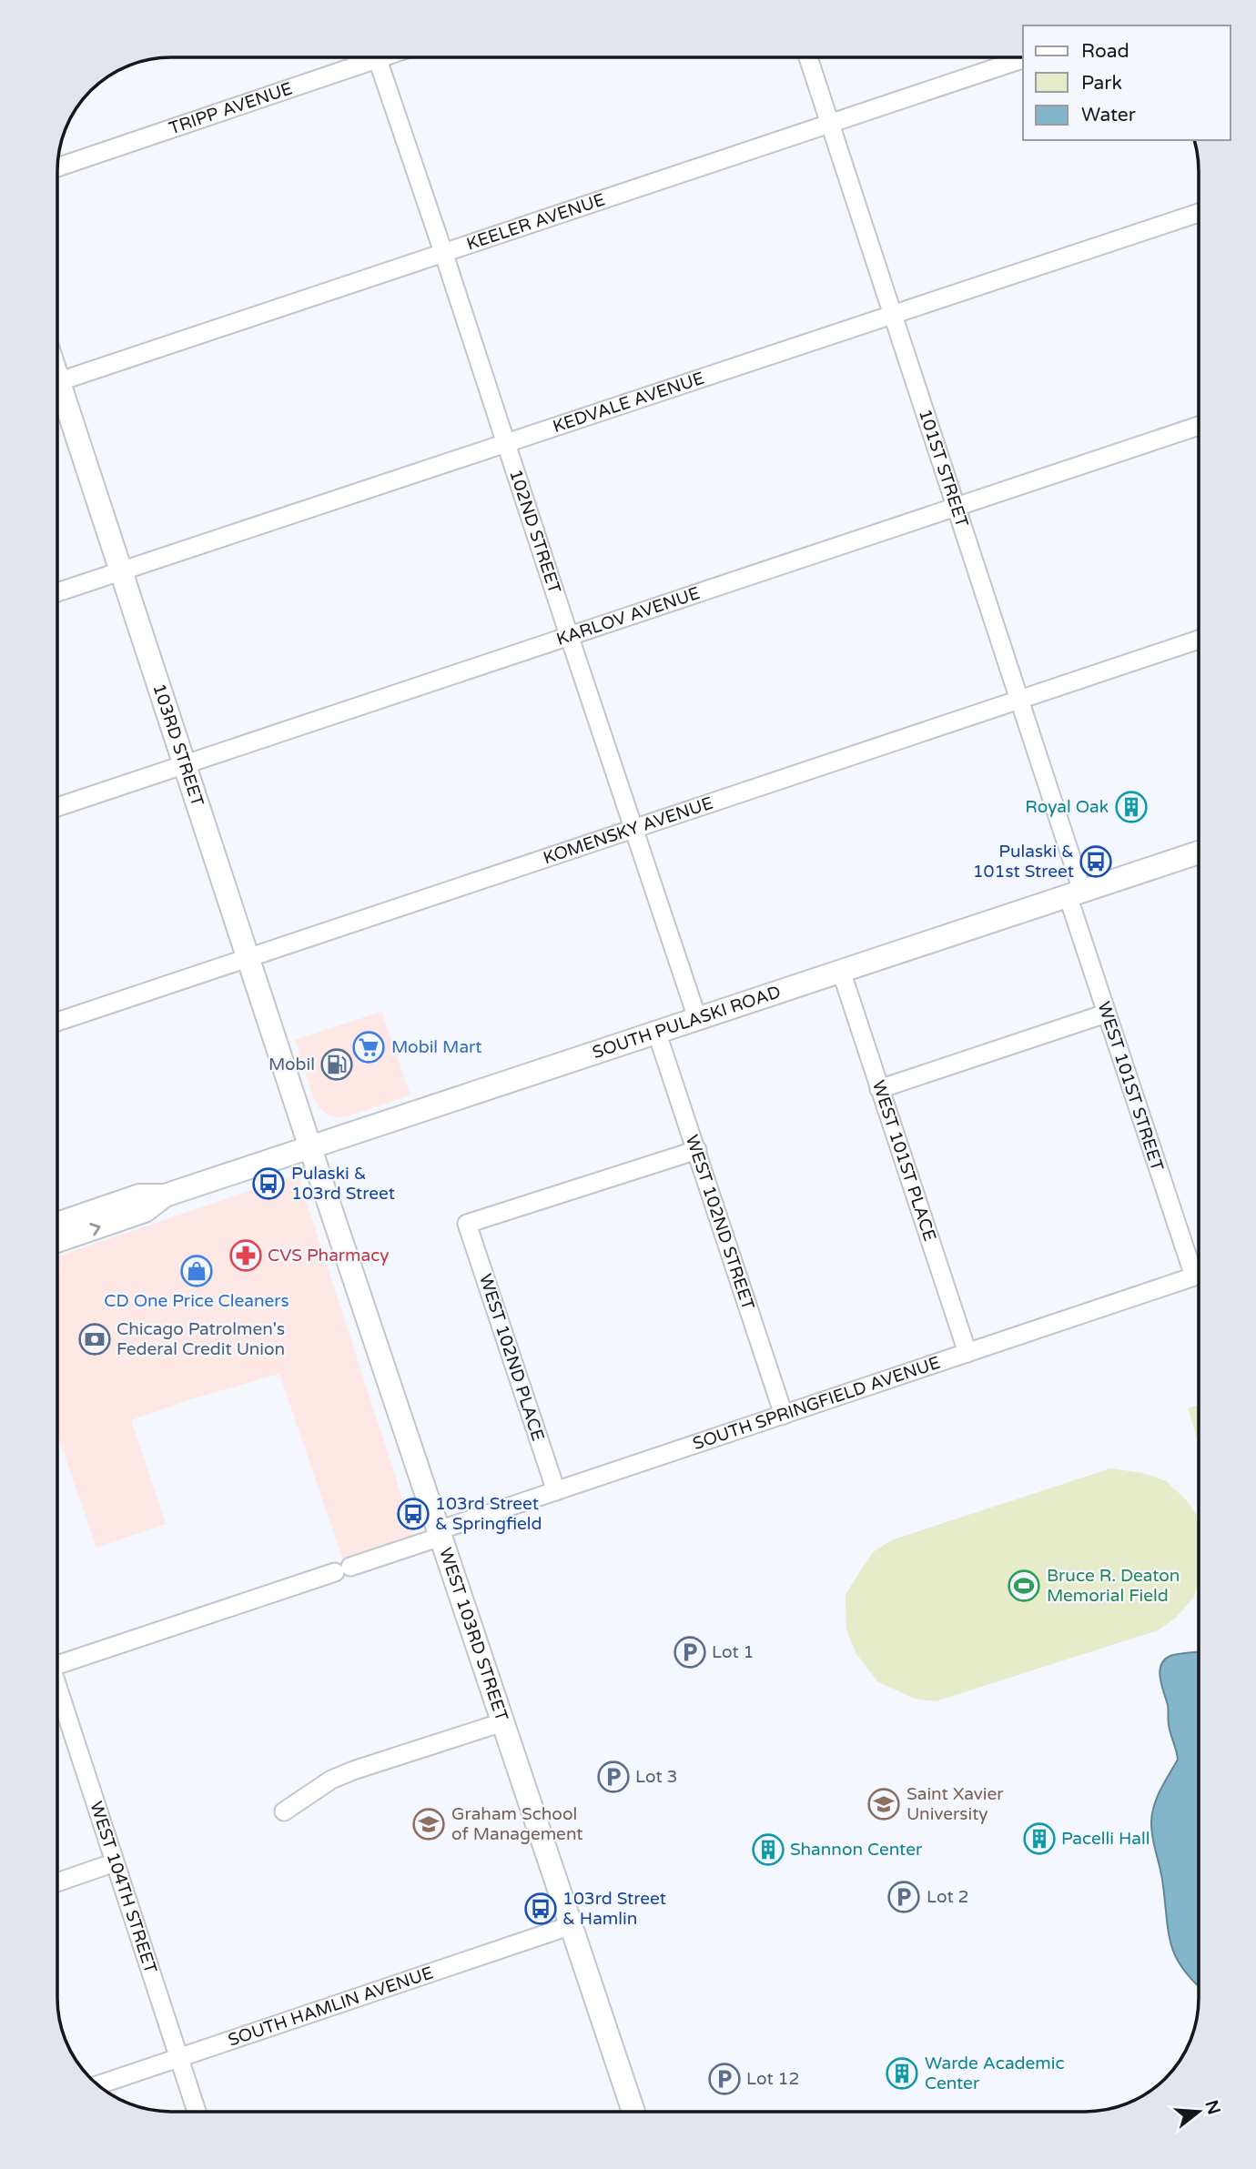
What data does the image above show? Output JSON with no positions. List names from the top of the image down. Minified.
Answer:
{"streets":{"main road":["103RD STREET","SOUTH PULASKI ROAD","WEST 103RD STREET"],"street":["TRIPP AVENUE","KEELER AVENUE","KEDVALE AVENUE","101ST STREET","102ND STREET","KARLOV AVENUE","KOMENSKY AVENUE","WEST 101ST STREET","WEST 101ST PLACE","WEST 102ND STREET","WEST 102ND PLACE","SOUTH SPRINGFIELD AVENUE","WEST 104TH STREET","SOUTH HAMLIN AVENUE"]},"crossings":[["KEELER AVENUE","101ST STREET"],["KEELER AVENUE","102ND STREET"],["KEDVALE AVENUE","101ST STREET"],["KEDVALE AVENUE","102ND STREET"],["KEDVALE AVENUE","103RD STREET"],["101ST STREET","KARLOV AVENUE"],["101ST STREET","KOMENSKY AVENUE"],["101ST STREET","SOUTH PULASKI ROAD"],["101ST STREET","WEST 101ST STREET"],["102ND STREET","KARLOV AVENUE"],["102ND STREET","KOMENSKY AVENUE"],["102ND STREET","SOUTH PULASKI ROAD"],["KARLOV AVENUE","103RD STREET"],["103RD STREET","KOMENSKY AVENUE"],["103RD STREET","SOUTH PULASKI ROAD"],["103RD STREET","WEST 103RD STREET"],["SOUTH PULASKI ROAD","WEST 101ST STREET"],["SOUTH PULASKI ROAD","WEST 101ST PLACE"],["SOUTH PULASKI ROAD","WEST 102ND STREET"],["SOUTH PULASKI ROAD","WEST 103RD STREET"],["WEST 101ST STREET","SOUTH SPRINGFIELD AVENUE"],["WEST 101ST PLACE","SOUTH SPRINGFIELD AVENUE"],["WEST 102ND STREET","WEST 102ND PLACE"],["WEST 102ND STREET","SOUTH SPRINGFIELD AVENUE"],["WEST 102ND PLACE","SOUTH SPRINGFIELD AVENUE"],["SOUTH SPRINGFIELD AVENUE","WEST 103RD STREET"],["WEST 103RD STREET","SOUTH HAMLIN AVENUE"],["WEST 104TH STREET","SOUTH HAMLIN AVENUE"]],"places":{"building":["Royal Oak","Pacelli Hall","Shannon Center","Warde Academic Center"],"bus stop":["Pulaski & 101st Street","Pulaski & 103rd Street","103rd Street & Springfield","103rd Street & Hamlin"],"supermarket":["Mobil Mart"],"fuel station":["Mobil"],"pharmacy":["CVS Pharmacy"],"shop":["CD One Price Cleaners"],"bank":["Chicago Patrolmen's Federal Credit Union"],"sports":["Bruce R. Deaton Memorial Field"],"parking":["Lot 1","Lot 3","Lot 2","Lot 12"],"school or university":["Saint Xavier University","Graham School of Management"]},"legend":["Road","Park","Water"],"north":"right"}
